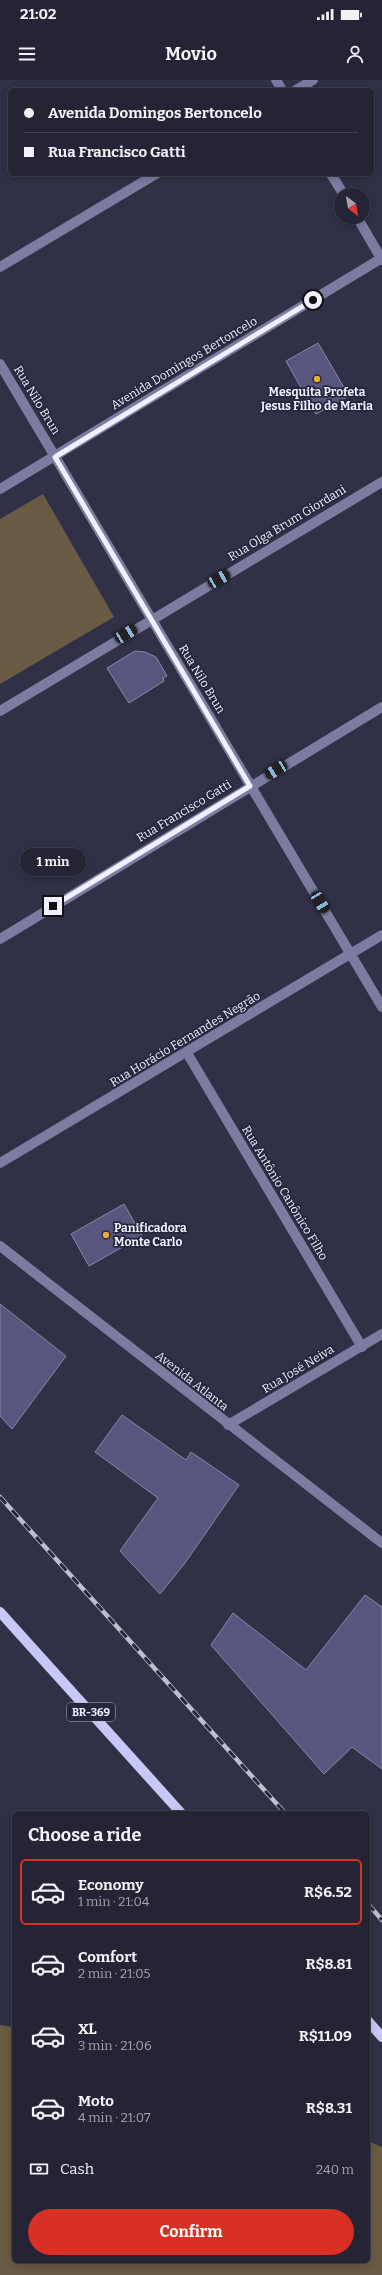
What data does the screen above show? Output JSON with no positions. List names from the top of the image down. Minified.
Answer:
{"streets":{"main road":["BR-369"],"street":["Avenida Domingos Bertoncelo","Rua Nilo Brun","Rua Olga Brum Giordani","Rua Francisco Gatti","Rua Horácio Fernandes Negrão","Rua Antônio Canônico Filho","Rua José Neiva","Avenida Atlanta"]},"crossings":[["Avenida Domingos Bertoncelo","Rua Nilo Brun"],["Rua Nilo Brun","Rua Olga Brum Giordani"],["Rua Nilo Brun","Rua Francisco Gatti"],["Rua Nilo Brun","Rua Horácio Fernandes Negrão"],["Rua Horácio Fernandes Negrão","Rua Antônio Canônico Filho"],["Rua Antônio Canônico Filho","Rua José Neiva"],["Rua José Neiva","Avenida Atlanta"]],"places":["Mesquita Profeta Jesus Filho de Maria","Panificadora Monte Carlo"],"north":"bottom right","page":{"status":"21:02","header":"Movio","banner":["Avenida Domingos Bertoncelo","Rua Francisco Gatti"],"bubble":"1 min","heading":"Choose a ride","list":[{"name":"Economy","note":"1 min · 21:04","value":"R$6.52"},{"name":"Comfort","note":"2 min · 21:05","value":"R$8.81"},{"name":"XL","note":"3 min · 21:06","value":"R$11.09"},{"name":"Moto","note":"4 min · 21:07","value":"R$8.31"}],"pay":["Cash","240 m"],"buttons":"Confirm"}}
